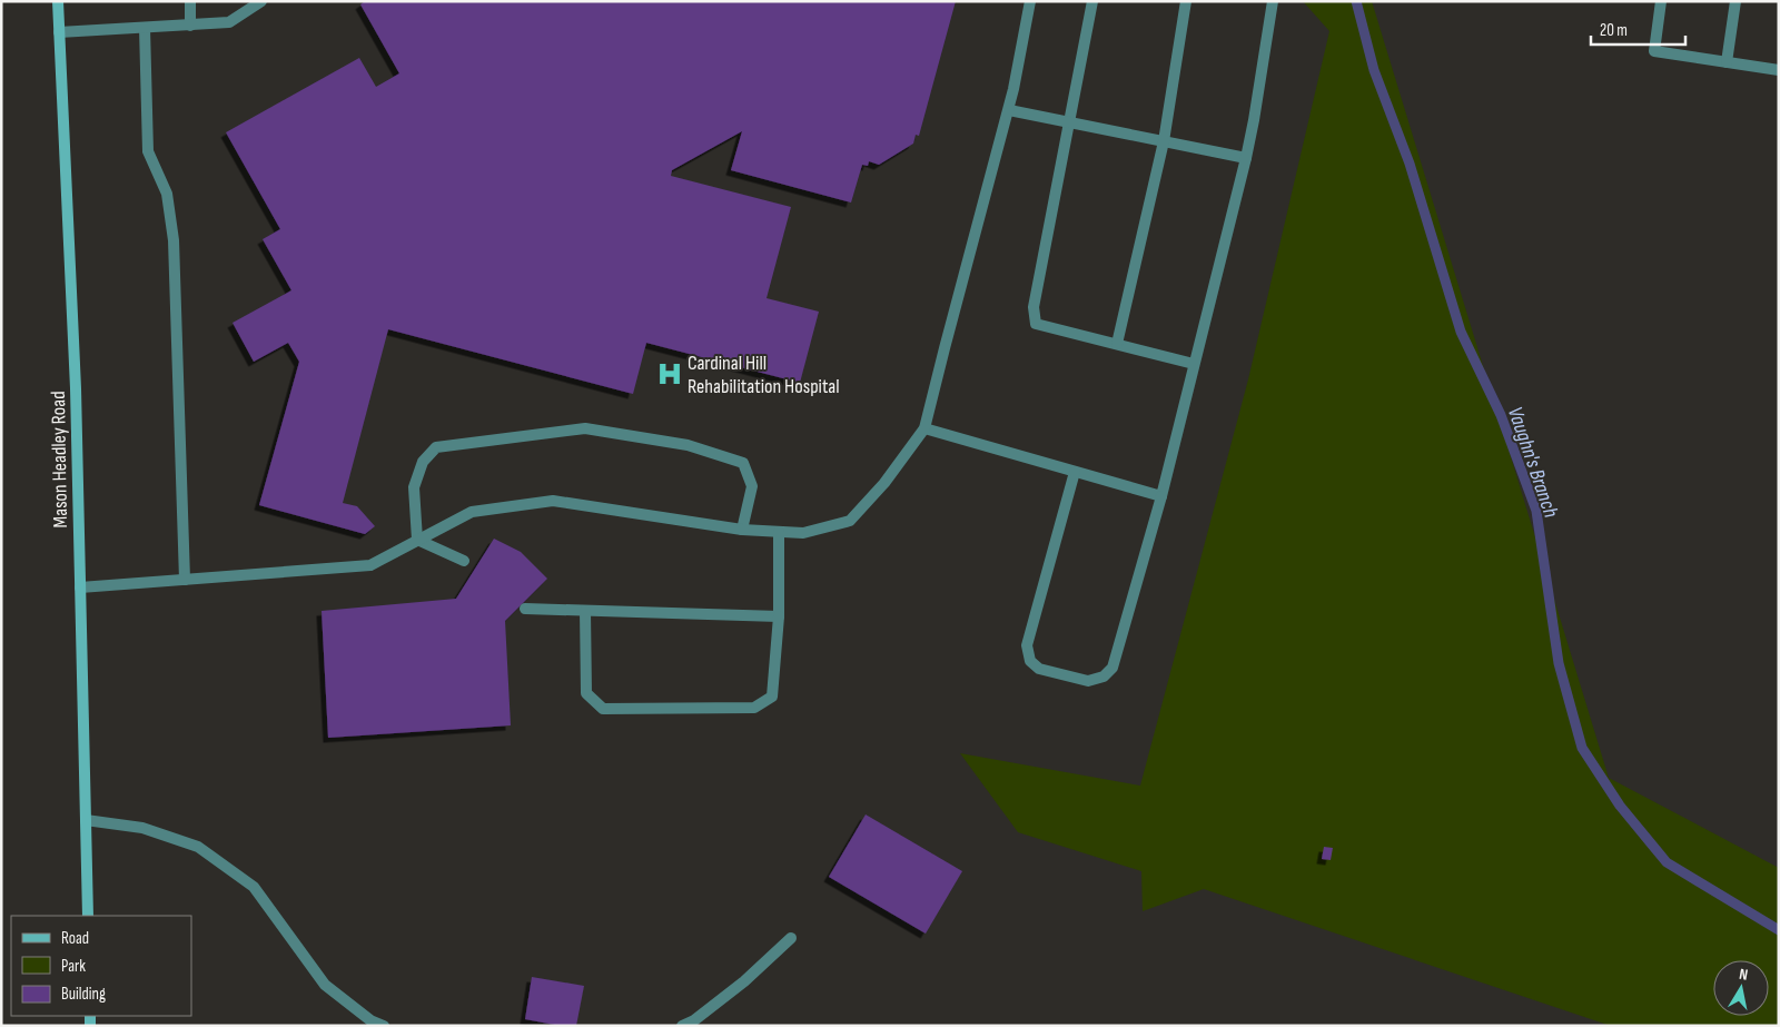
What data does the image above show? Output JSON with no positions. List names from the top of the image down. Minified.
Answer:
{"streets":{"main road":["Mason Headley Road"]},"water":["Vaughn's Branch"],"places":{"hospital":["Cardinal Hill Rehabilitation Hospital"]},"legend":["Road","Park","Building"],"scale_bar":"20 m","north":"top"}
